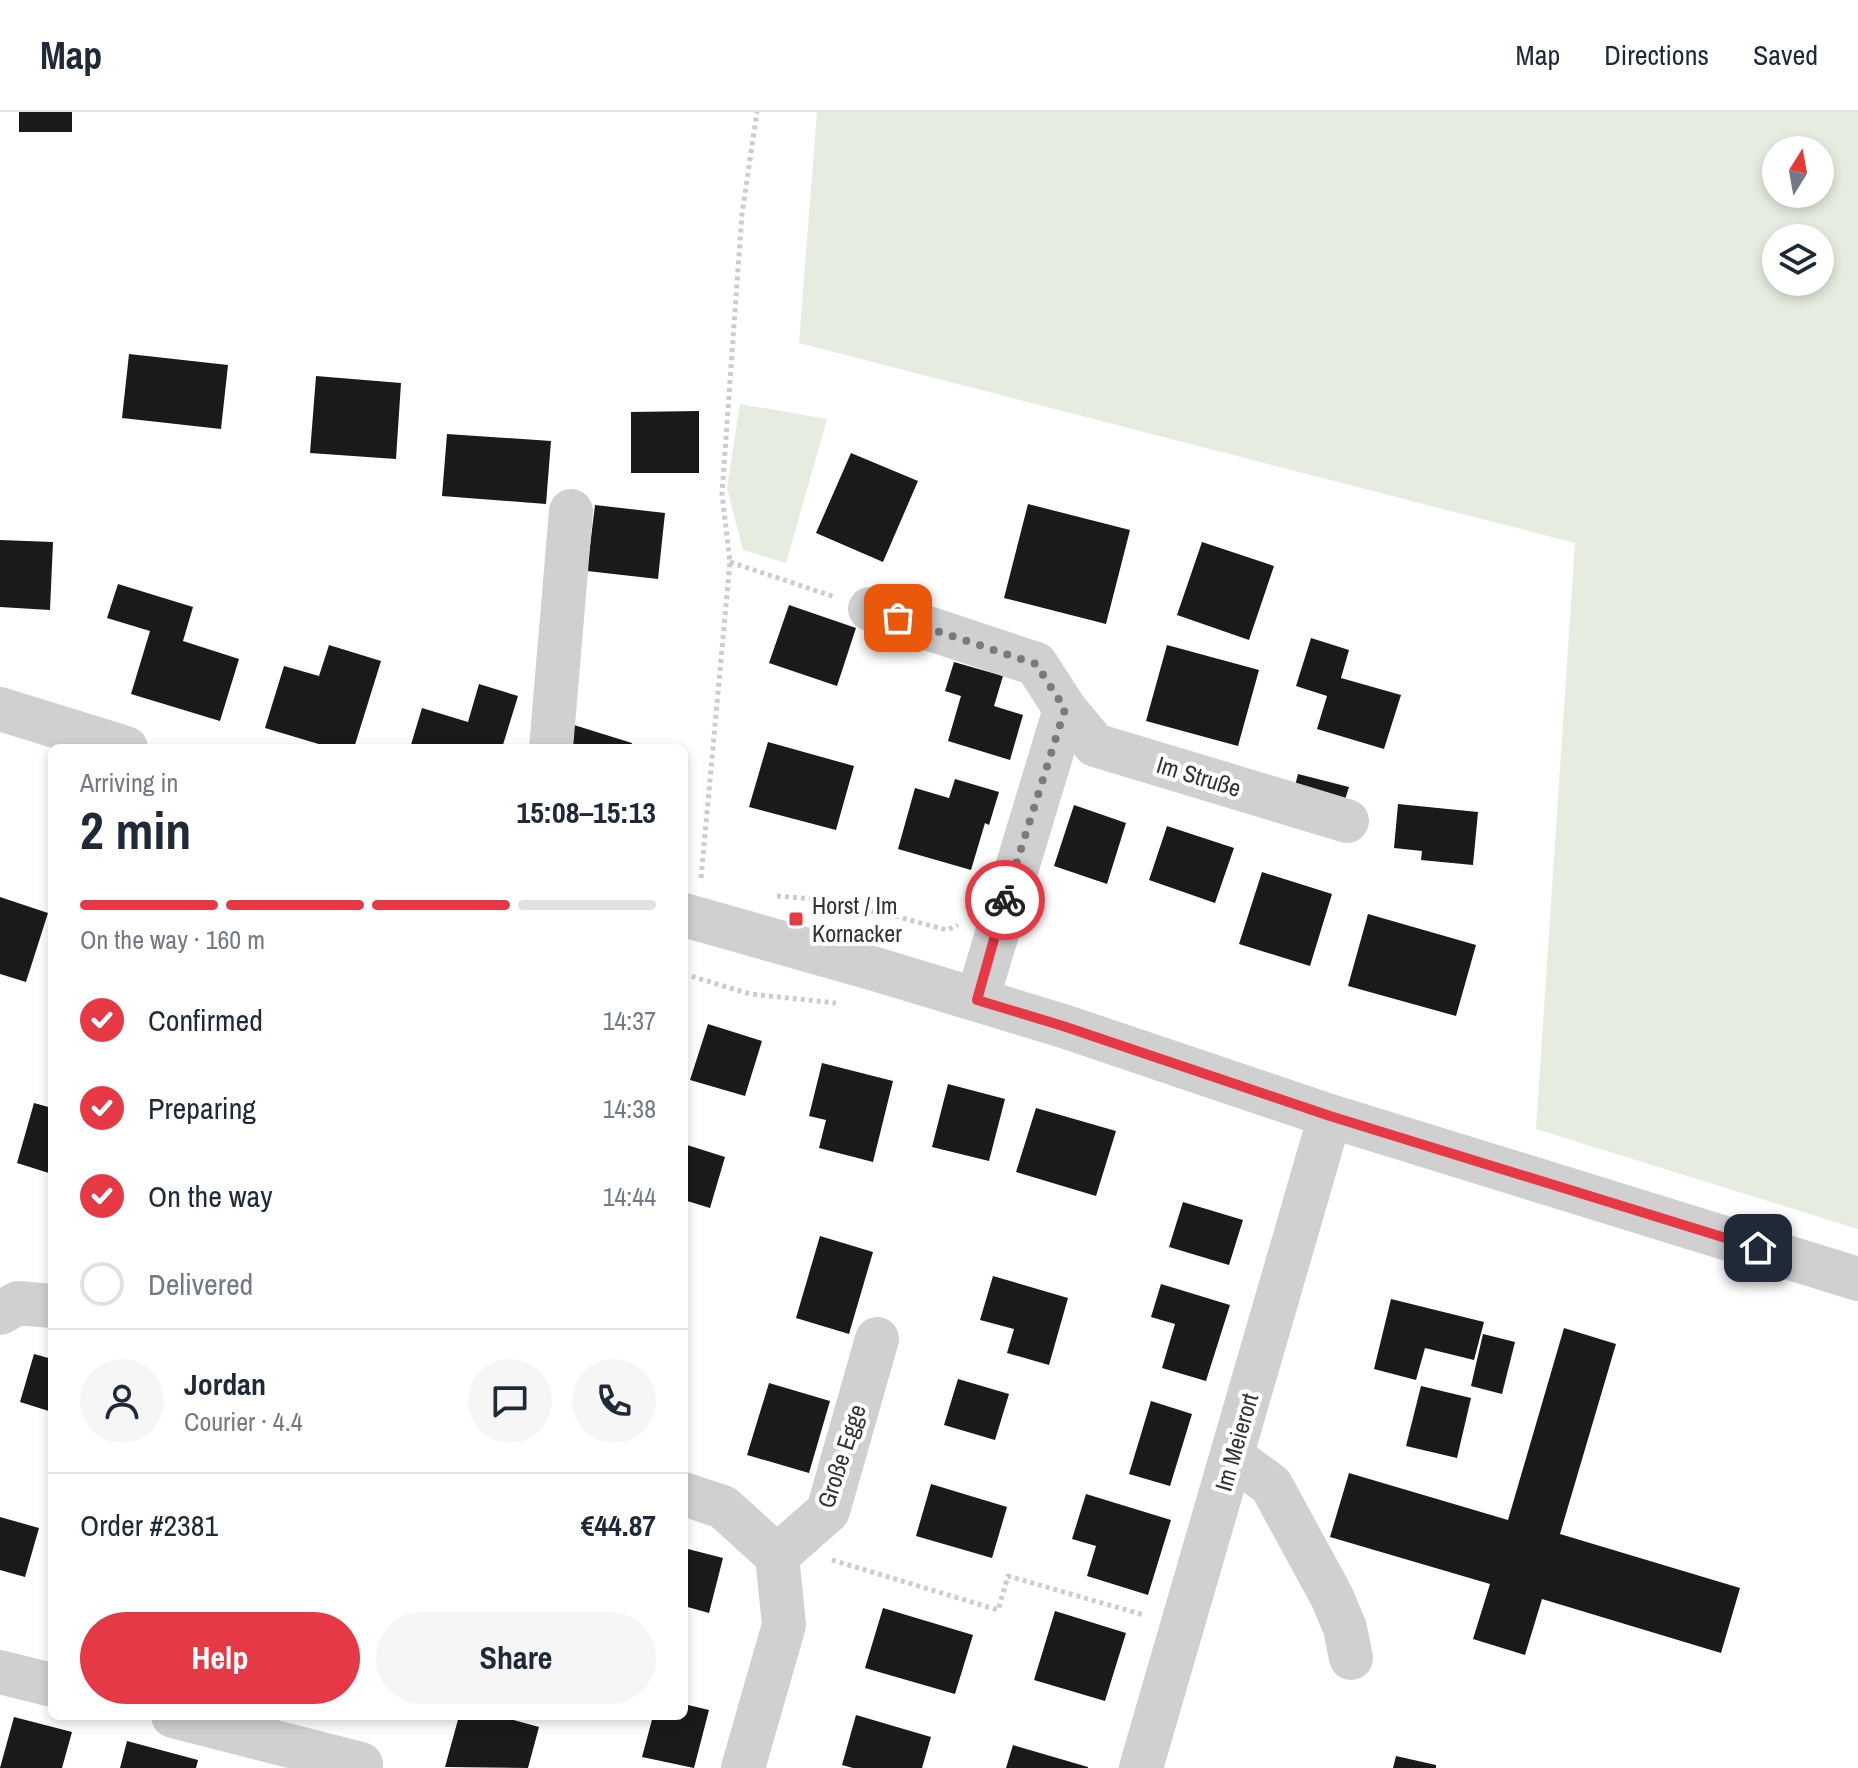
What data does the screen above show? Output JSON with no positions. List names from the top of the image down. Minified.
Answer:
{"streets":{"street":["Im Struße","Im Meierort","Große Egge"]},"places":{"transit":["Horst / Im Kornacker"]},"north":"top","page":{"header":"Map","nav":["Map","Directions","Saved"],"heading":["2 min","Arriving in","15:08–15:13"],"panel":["Jordan","Courier · 4.4","Order #2381","€44.87"],"bar":"On the way · 160 m","list":[["Confirmed","14:37"],["Preparing","14:38"],["On the way","14:44"],"Delivered"],"buttons":["Help","Share"]}}
